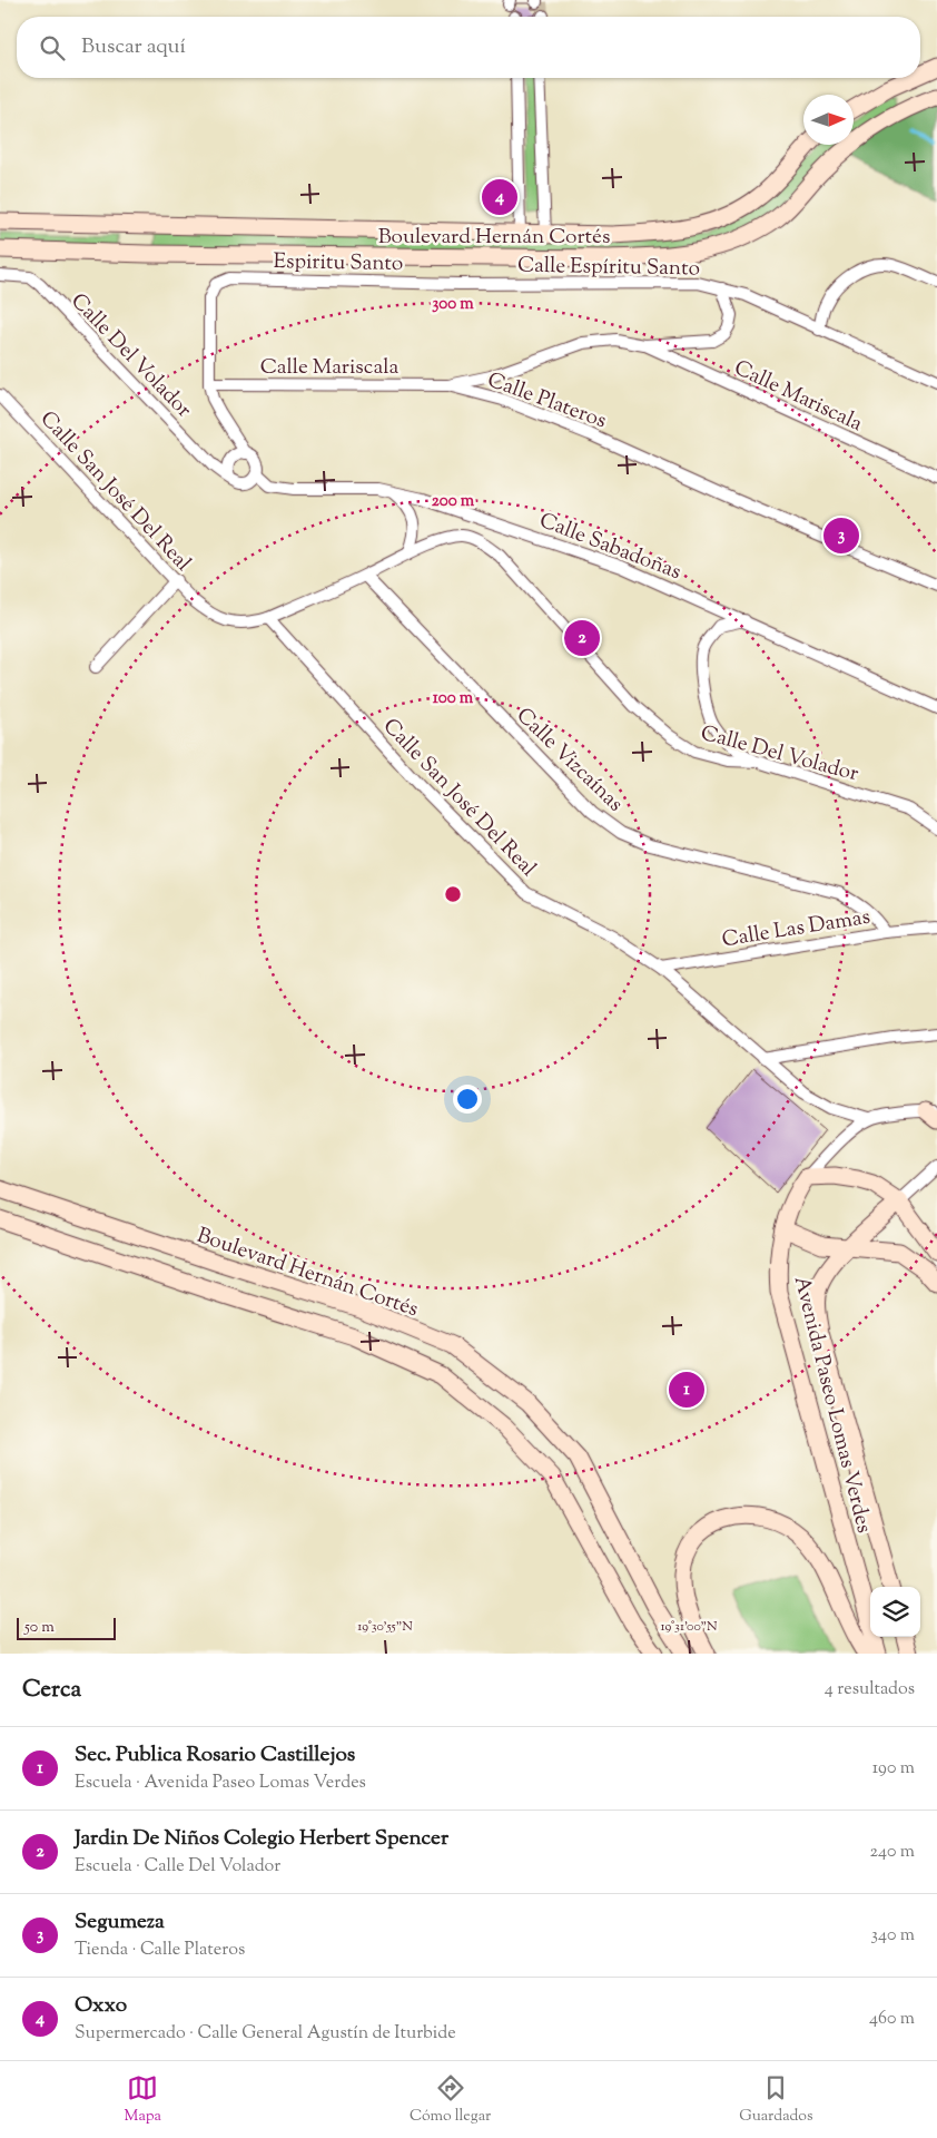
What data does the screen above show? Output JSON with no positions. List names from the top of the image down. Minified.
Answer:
{"streets":{"main road":["Boulevard Hernán Cortés","Avenida Paseo Lomas Verdes"],"street":["Espiritu Santo","Calle Espíritu Santo","Calle Del Volador","Calle Mariscala","Calle Plateros","Calle San José Del Real","Calle Sabadoñas","Calle Vizcaínas","Calle Las Damas"]},"crossings":[["Espiritu Santo","Calle Espíritu Santo"],["Espiritu Santo","Calle Mariscala"],["Calle Espíritu Santo","Calle Plateros"],["Calle Del Volador","Calle San José Del Real"],["Calle Del Volador","Calle Sabadoñas"],["Calle Del Volador","Calle Vizcaínas"],["Calle Mariscala","Calle Plateros"],["Calle San José Del Real","Calle Vizcaínas"],["Calle San José Del Real","Calle Las Damas"],["Calle San José Del Real","Avenida Paseo Lomas Verdes"],["Calle Vizcaínas","Calle Las Damas"]],"scale_bar":"50 m","north":"right","page":{"search":"Buscar aquí","pins":["4","3","2","1"],"scale":"50 m","heading":["Cerca","4 resultados"],"list":[{"mark":"1","name":"Sec. Publica Rosario Castillejos","note":"Escuela · Avenida Paseo Lomas Verdes","value":"190 m"},{"mark":"2","name":"Jardin De Niños Colegio Herbert Spencer","note":"Escuela · Calle Del Volador","value":"240 m"},{"mark":"3","name":"Segumeza","note":"Tienda · Calle Plateros","value":"340 m"},{"mark":"4","name":"Oxxo","note":"Supermercado · Calle General Agustín de Iturbide","value":"460 m"}],"nav":["Mapa","Cómo llegar","Guardados"]},"coordinates":["19°30'55\"N","19°31'00\"N"],"rings":["300 m","200 m","100 m"]}
